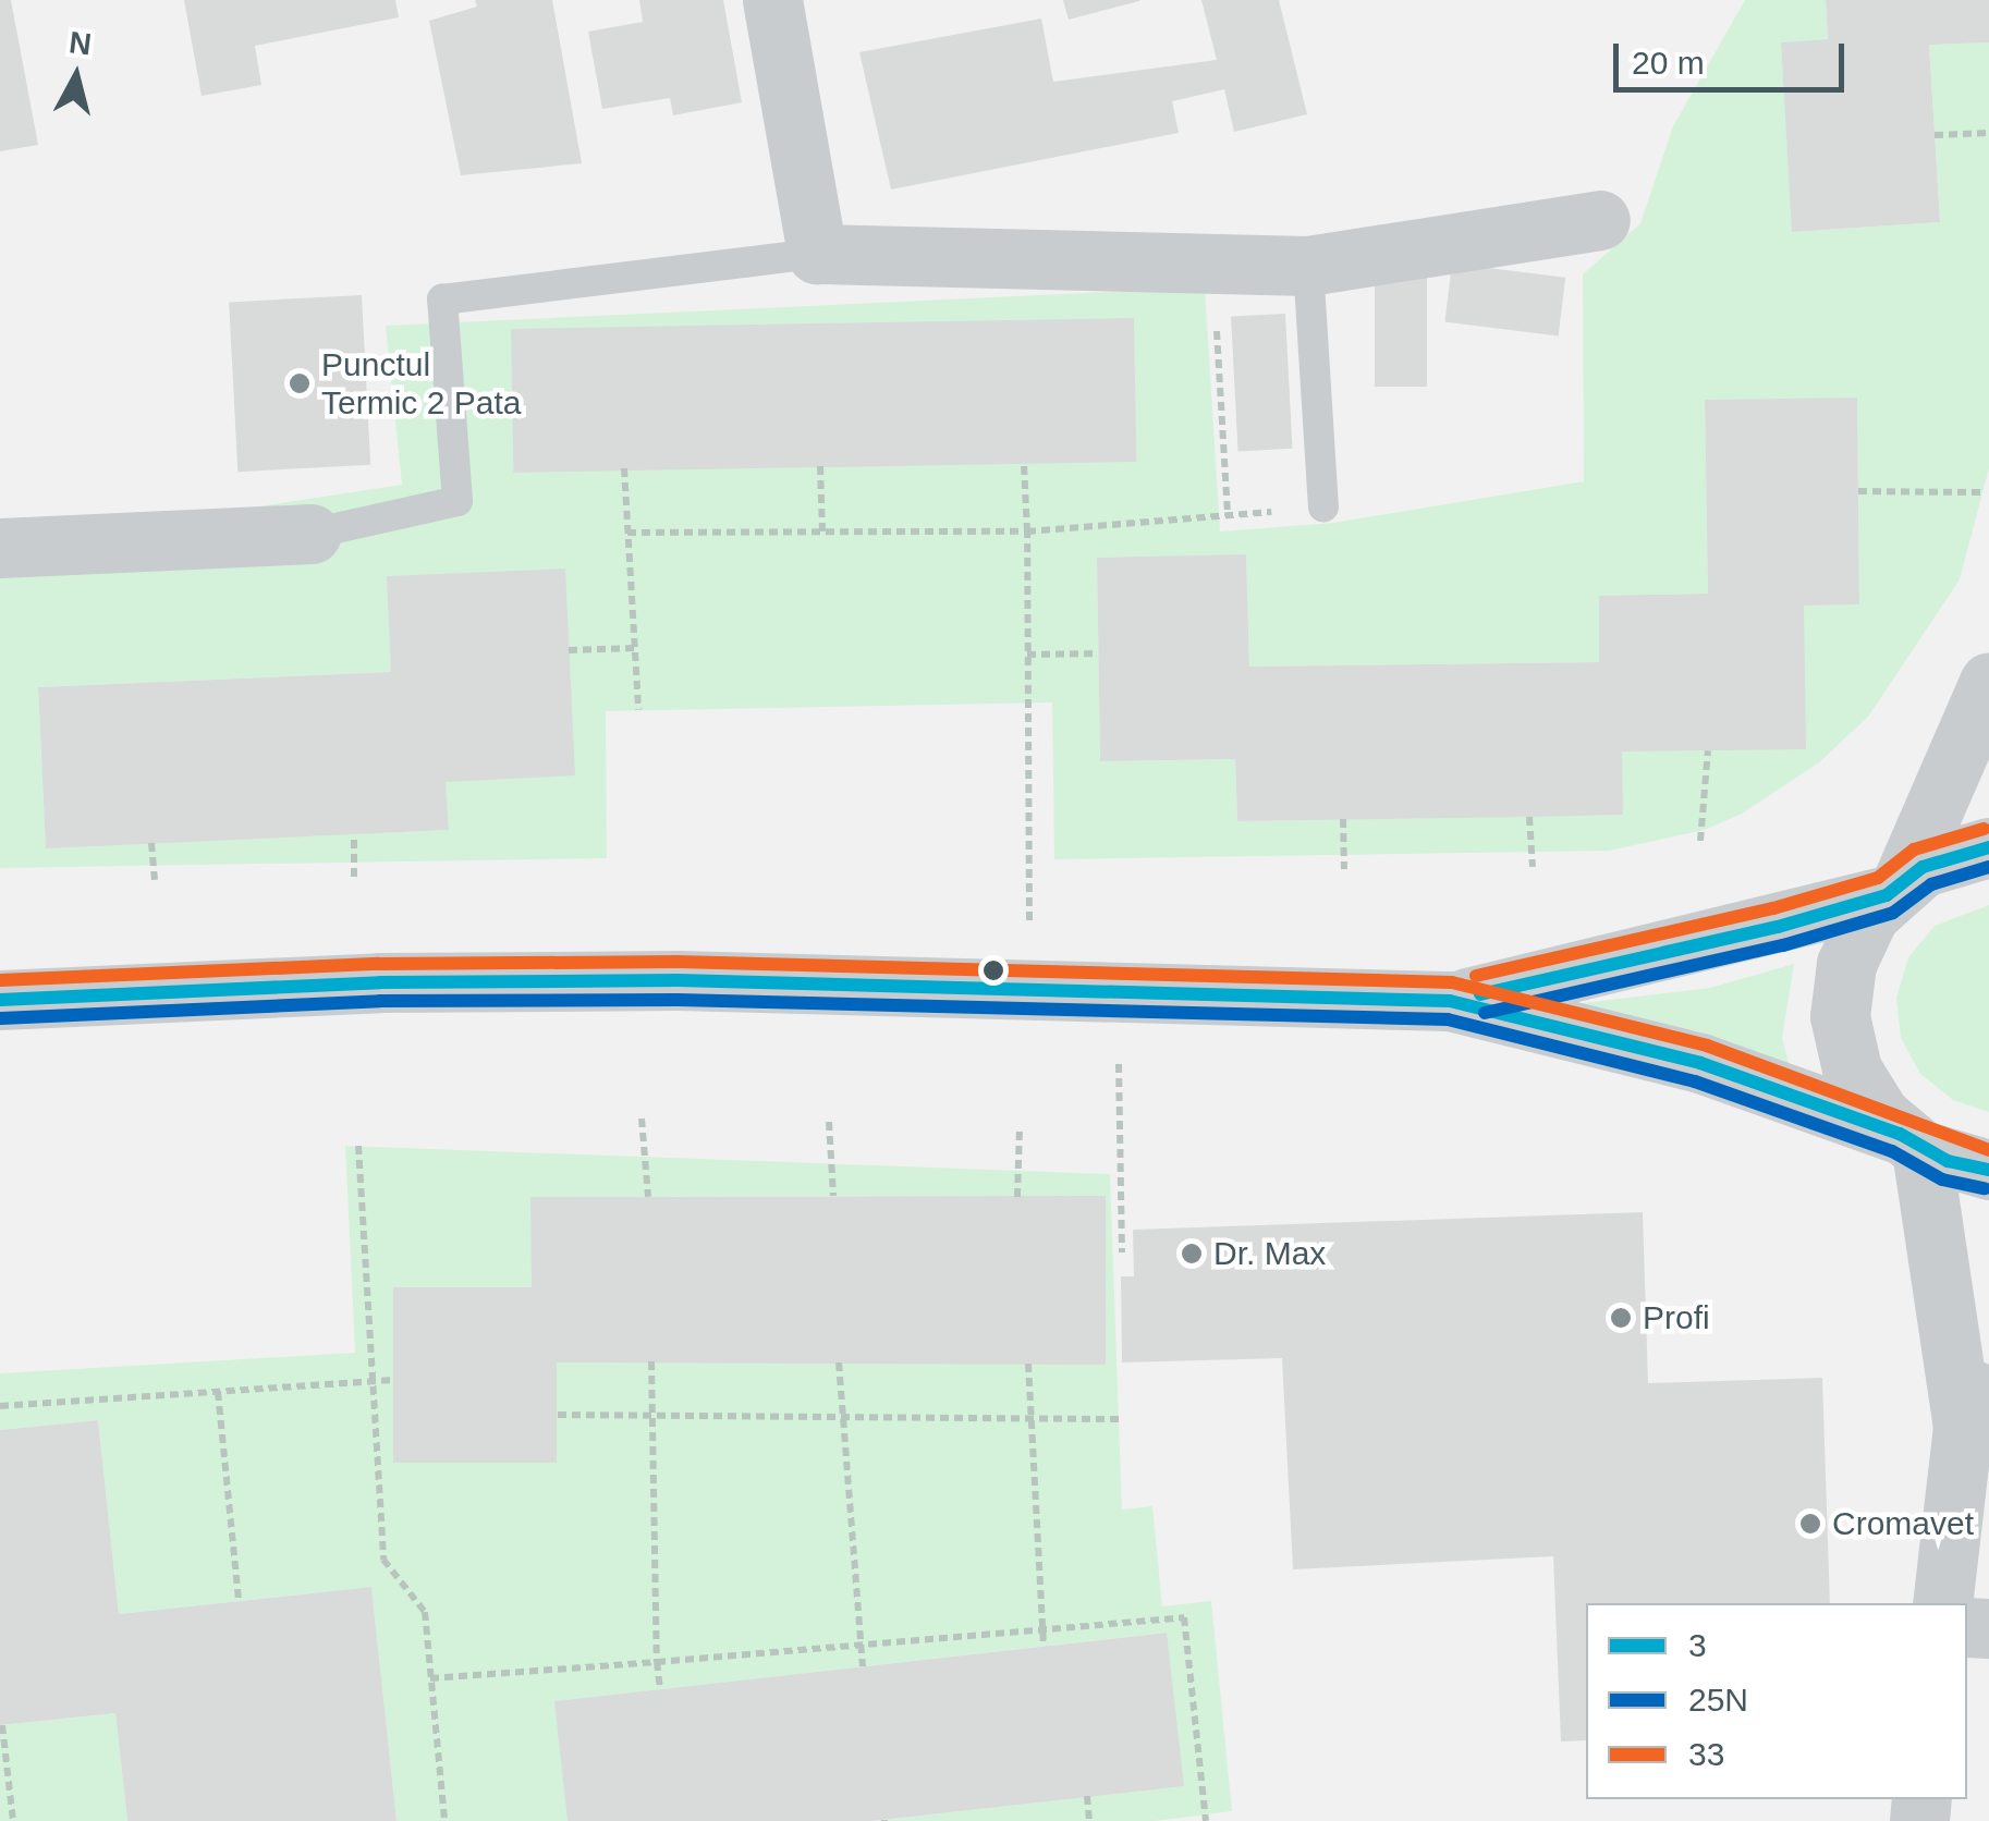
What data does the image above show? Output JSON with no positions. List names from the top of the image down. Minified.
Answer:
{"places":["Punctul Termic 2 Pata","Dr. Max","Profi","Cromavet"],"lines":["transit line 33","transit line 3","transit line 25N"],"legend":["3","25N","33"],"scale_bar":"20 m","north":"top"}
